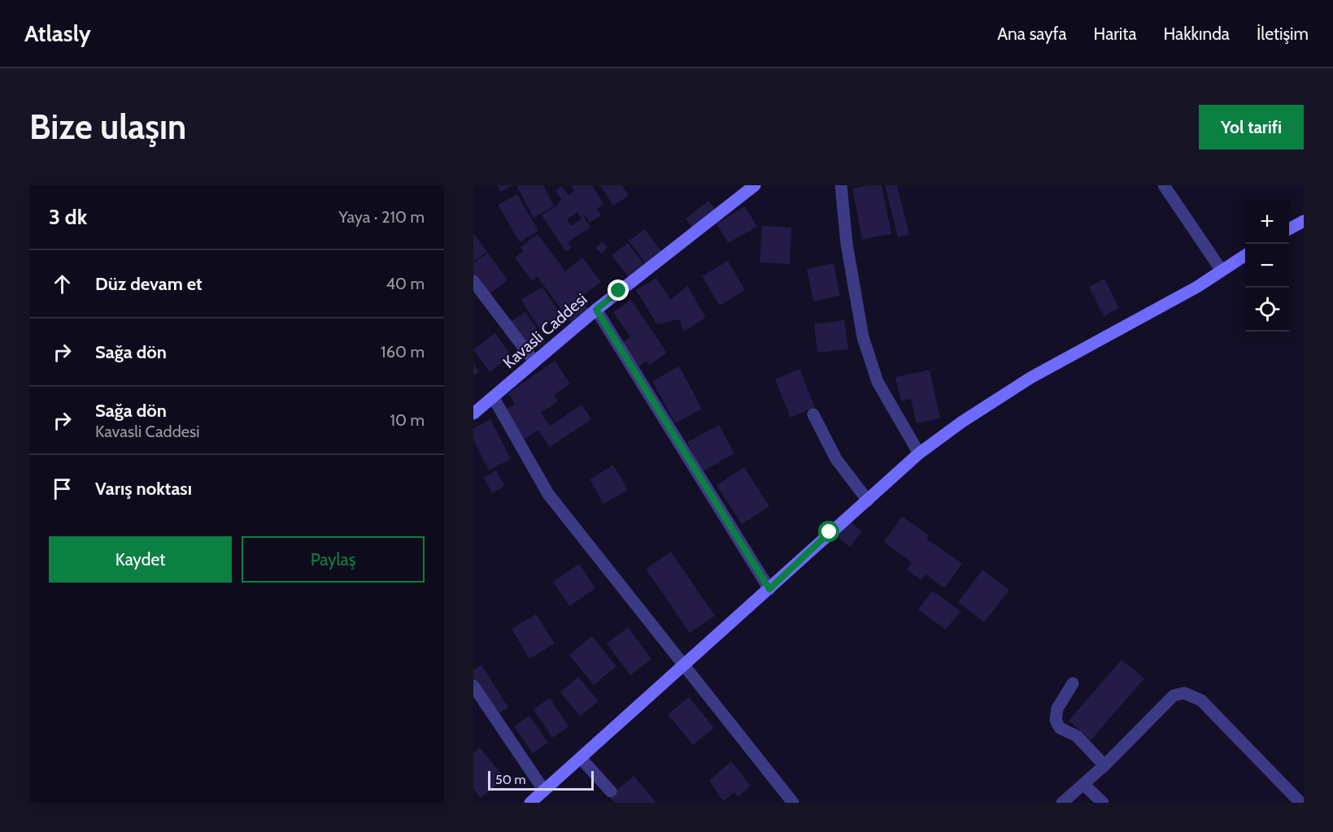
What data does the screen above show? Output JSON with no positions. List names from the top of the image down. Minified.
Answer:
{"streets":{"street":["Kavasli Caddesi"]},"scale_bar":"50 m","page":{"header":"Atlasly","nav":["Ana sayfa","Harita","Hakkında","İletişim"],"buttons":["Yol tarifi",["Kaydet","Paylaş"]],"title":"Bize ulaşın","heading":["3 dk","Yaya · 210 m"],"map_buttons":["+","−"],"list":[["Düz devam et","40 m"],["Sağa dön","160 m"],["Sağa dön","Kavasli Caddesi","10 m"],"Varış noktası"],"scale":"50 m"}}
